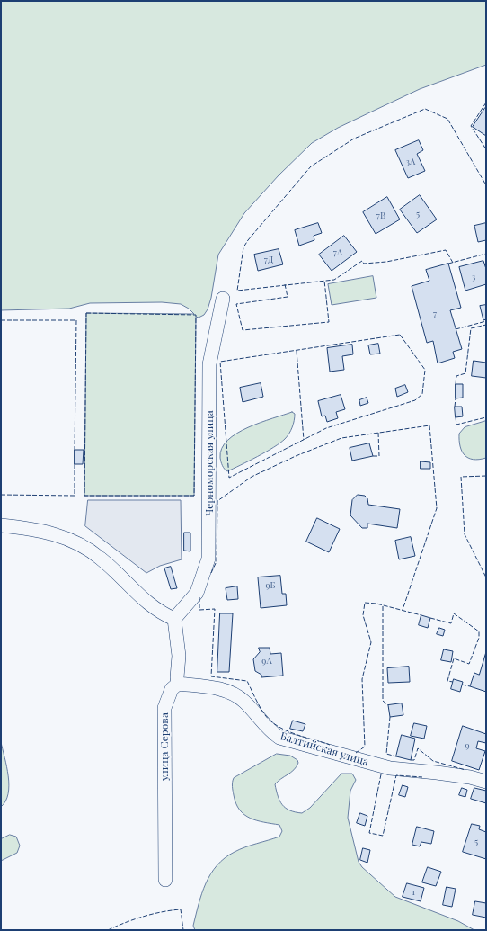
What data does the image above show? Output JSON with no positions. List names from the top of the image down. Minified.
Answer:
{"streets":{"street":["Черноморская улица","улица Серова","Балтийская улица"]},"crossings":[["улица Серова","Балтийская улица"]],"house_numbers":["3А","5","7В","7А","7Д","3","7","9Б","9А","9","5","1"]}
